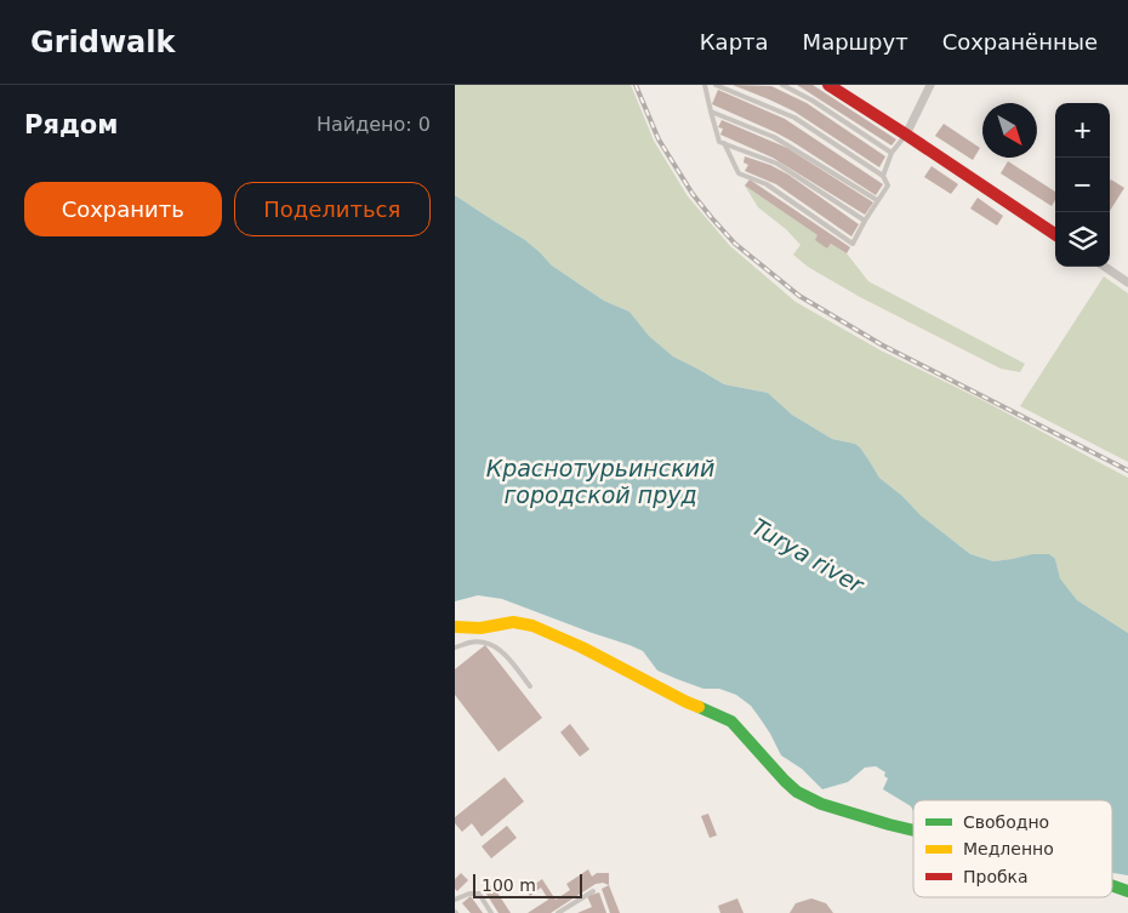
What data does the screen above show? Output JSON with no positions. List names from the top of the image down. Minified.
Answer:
{"water":["Краснотурьинский городской пруд","Turya river"],"legend":["Свободно","Медленно","Пробка"],"scale_bar":"100 m","north":"bottom right","page":{"header":"Gridwalk","nav":["Карта","Маршрут","Сохранённые"],"heading":["Рядом","Найдено: 0"],"map_buttons":["+","−"],"buttons":["Сохранить","Поделиться"],"scale":"100 m"}}
